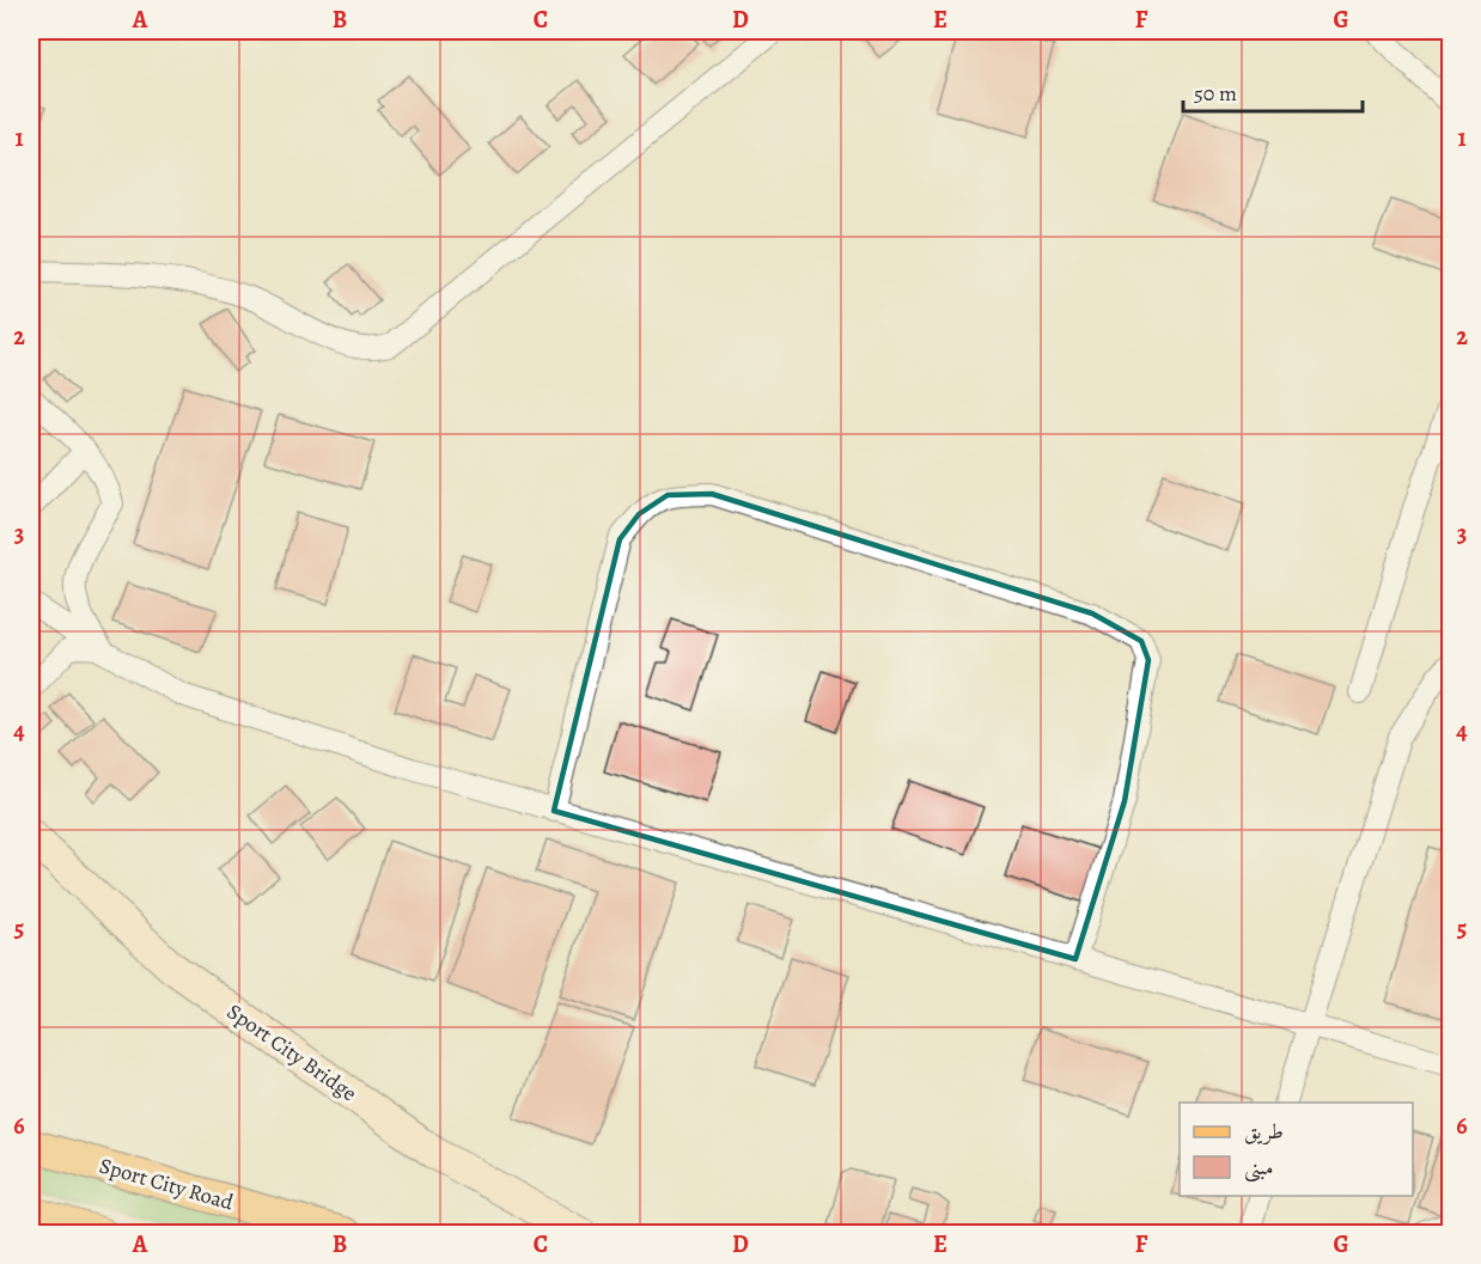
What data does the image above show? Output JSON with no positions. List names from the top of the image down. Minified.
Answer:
{"streets":{"main road":["Sport City Bridge","Sport City Road"]},"legend":["طريق","مبنى"],"scale_bar":"50 m","grid":{"columns":["A","B","C","D","E","F","G"],"rows":["1","2","3","4","5","6"]}}
